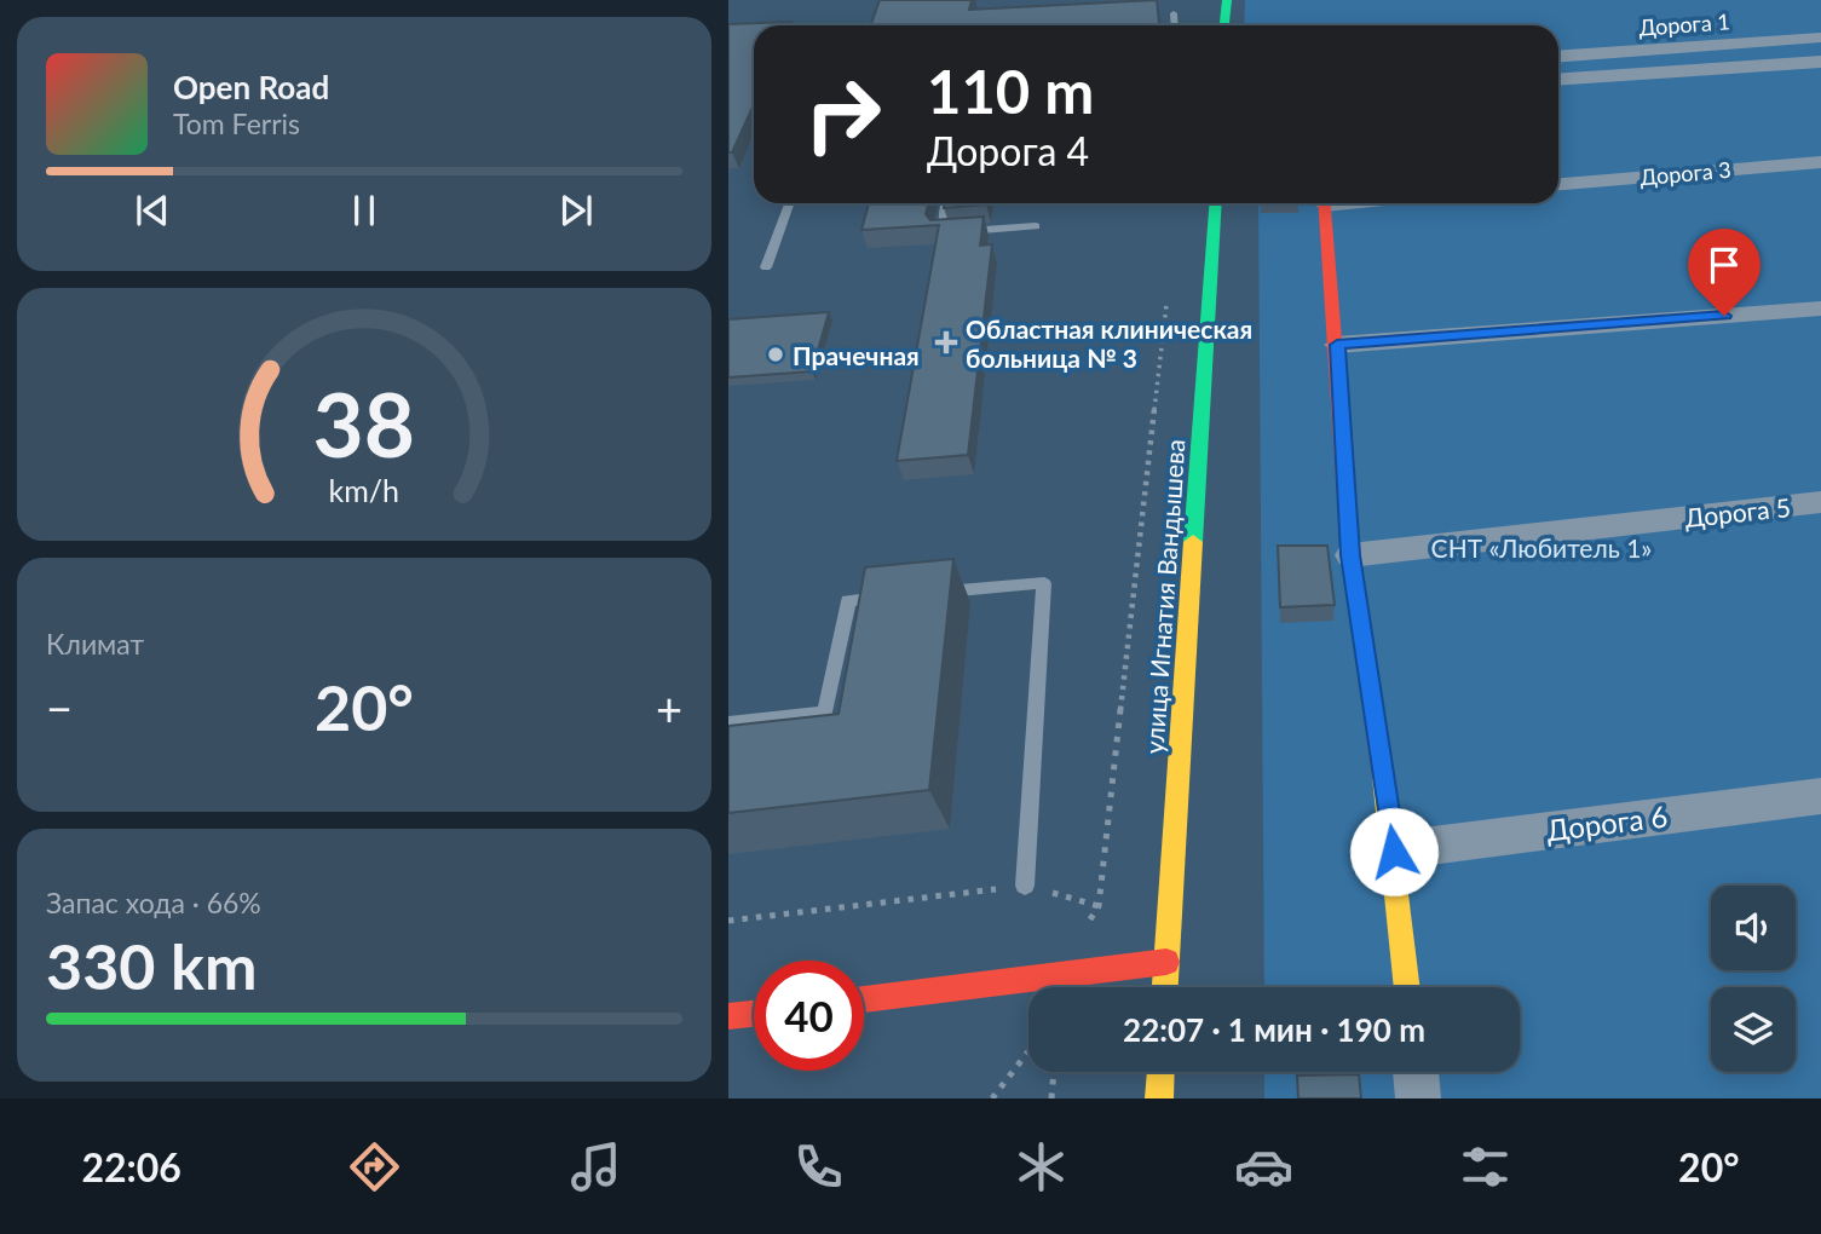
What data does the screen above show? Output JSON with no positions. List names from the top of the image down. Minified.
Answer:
{"streets":{"street":["Дорога 1","Дорога 3","Дорога 5","улица Игнатия Вандышева","Дорога 6"]},"parks":["СНТ «Любитель 1»"],"places":{"health":["Областная клиническая больница № 3"],"other":["Прачечная"]},"page":{"turn":["110 m","Дорога 4"],"song":["Open Road","Tom Ferris"],"tile":["Климат",["Запас хода · 66%","330 km"]],"heat":["−","20°","+"],"limit":"40","trip":"22:07 · 1 мин · 190 m","tabs":["22:06","20°"],"gauge":["38","km/h"]}}
